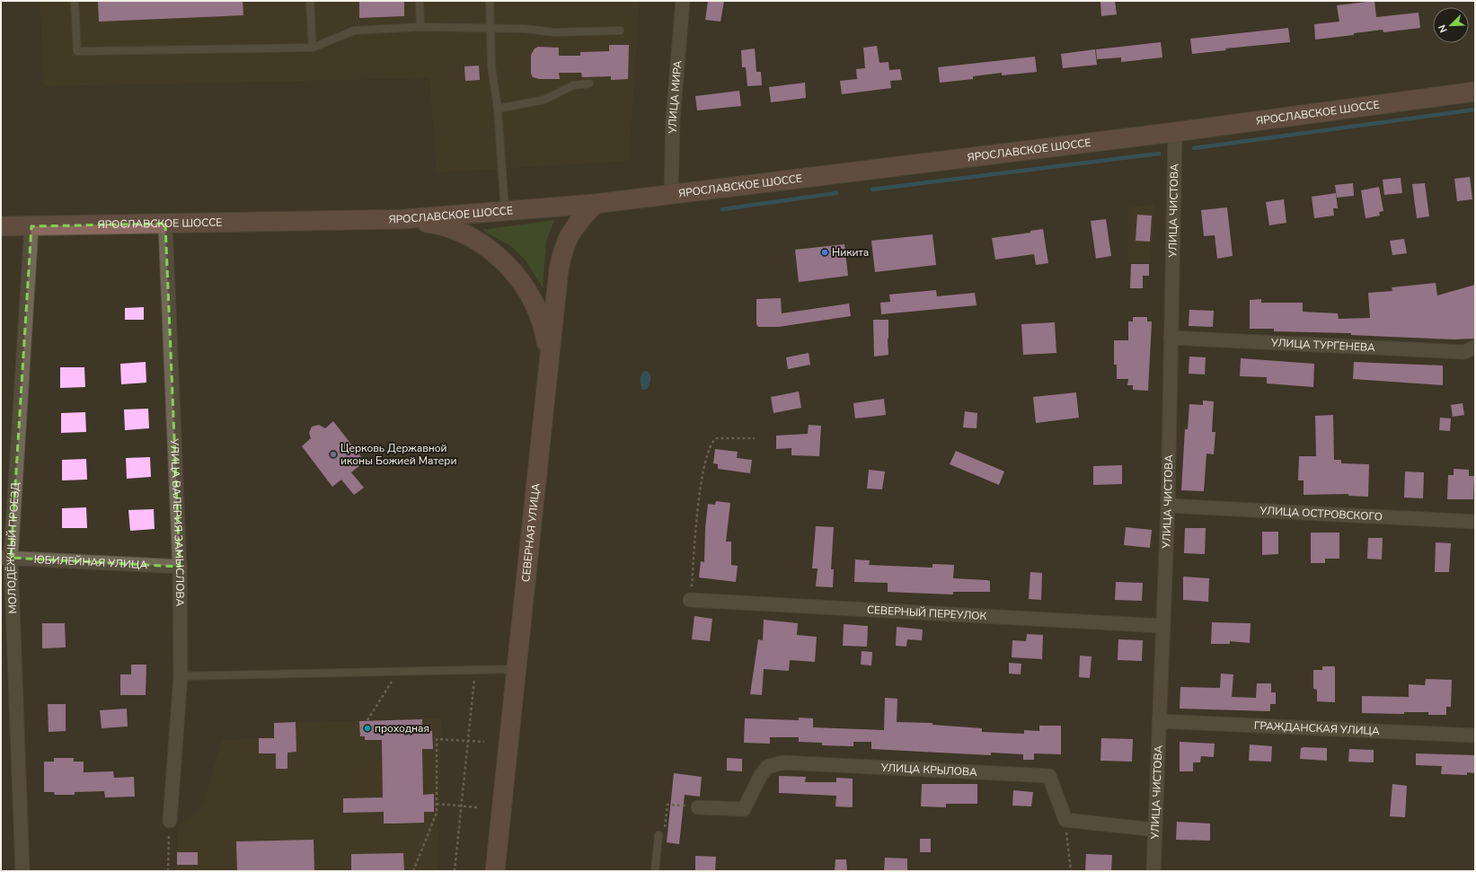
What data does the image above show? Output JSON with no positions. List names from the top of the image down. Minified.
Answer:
{"streets":{"main road":["ЯРОСЛАВСКОЕ ШОССЕ","СЕВЕРНАЯ УЛИЦА"],"street":["УЛИЦА МИРА","УЛИЦА ЧИСТОВА","УЛИЦА ТУРГЕНЕВА","УЛИЦА ОСТРОВСКОГО","УЛИЦА ВАЛЕРИЯ ЗАМЫСЛОВА","МОЛОДЁЖНЫЙ ПРОЕЗД","ЮБИЛЕЙНАЯ УЛИЦА","СЕВЕРНЫЙ ПЕРЕУЛОК","ГРАЖДАНСКАЯ УЛИЦА","УЛИЦА КРЫЛОВА"]},"crossings":[["УЛИЦА МИРА","ЯРОСЛАВСКОЕ ШОССЕ"],["ЯРОСЛАВСКОЕ ШОССЕ","УЛИЦА ЧИСТОВА"],["ЯРОСЛАВСКОЕ ШОССЕ","УЛИЦА ВАЛЕРИЯ ЗАМЫСЛОВА"],["ЯРОСЛАВСКОЕ ШОССЕ","СЕВЕРНАЯ УЛИЦА"],["ЯРОСЛАВСКОЕ ШОССЕ","МОЛОДЁЖНЫЙ ПРОЕЗД"],["УЛИЦА ЧИСТОВА","УЛИЦА ТУРГЕНЕВА"],["УЛИЦА ЧИСТОВА","УЛИЦА ОСТРОВСКОГО"],["УЛИЦА ЧИСТОВА","СЕВЕРНЫЙ ПЕРЕУЛОК"],["УЛИЦА ЧИСТОВА","ГРАЖДАНСКАЯ УЛИЦА"],["УЛИЦА ВАЛЕРИЯ ЗАМЫСЛОВА","ЮБИЛЕЙНАЯ УЛИЦА"],["МОЛОДЁЖНЫЙ ПРОЕЗД","ЮБИЛЕЙНАЯ УЛИЦА"]],"places":["Никита","Церковь Державной иконы Божией Матери","проходная"],"north":"bottom left"}
